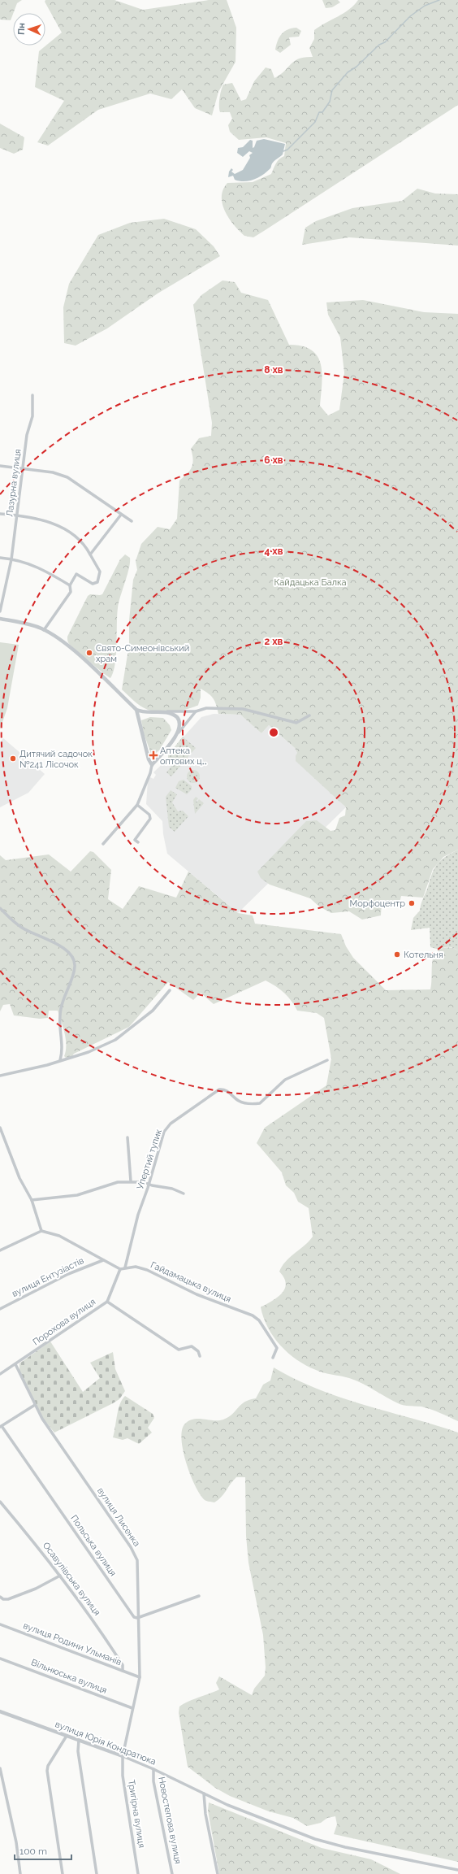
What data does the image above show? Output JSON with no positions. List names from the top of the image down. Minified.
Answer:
{"streets":{"street":["Лазурна вулиця","Упертий тупик","вулиця Ентузіастів","Гайдамацька вулиця","Порохова вулиця","вулиця Лисенка","Польська вулиця","Осавулівська вулиця","вулиця Родини Ульманів","Вільнюська вулиця","вулиця Юрія Кондратюка","Тригірна вулиця","Новостепова вулиця"]},"crossings":[["Упертий тупик","Гайдамацька вулиця"],["Порохова вулиця","вулиця Лисенка"],["вулиця Лисенка","Польська вулиця"],["вулиця Лисенка","вулиця Родини Ульманів"],["вулиця Лисенка","Вільнюська вулиця"],["вулиця Лисенка","вулиця Юрія Кондратюка"],["вулиця Лисенка","Тригірна вулиця"],["Осавулівська вулиця","вулиця Родини Ульманів"],["вулиця Юрія Кондратюка","Тригірна вулиця"],["вулиця Юрія Кондратюка","Новостепова вулиця"]],"parks":["Кайдацька Балка"],"places":{"other":["Свято-Симеонівський храм","Дитячий садочок №241 Лісочок","Морфоцентр","Котельня"],"health":["Аптека оптових ц‥"]},"scale_bar":"100 m","north":"left","rings":["8 хв","6 хв","4 хв","2 хв"]}
